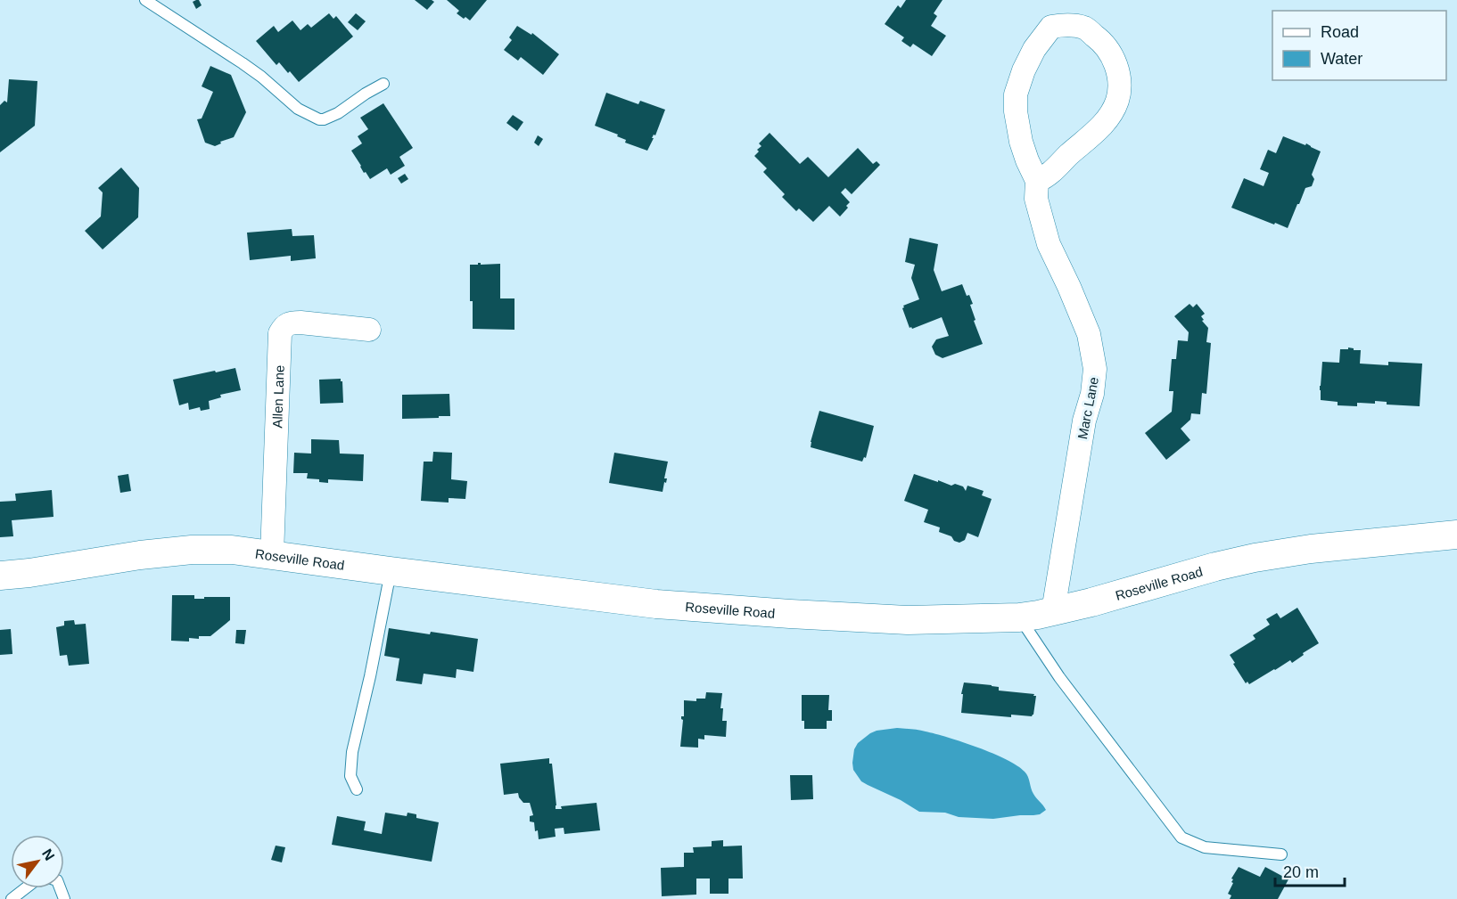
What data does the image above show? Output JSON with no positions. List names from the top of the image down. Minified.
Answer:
{"streets":{"street":["Allen Lane","Marc Lane","Roseville Road"]},"crossings":[["Allen Lane","Roseville Road"],["Marc Lane","Roseville Road"]],"legend":["Road","Water"],"scale_bar":"20 m","north":"top right"}
